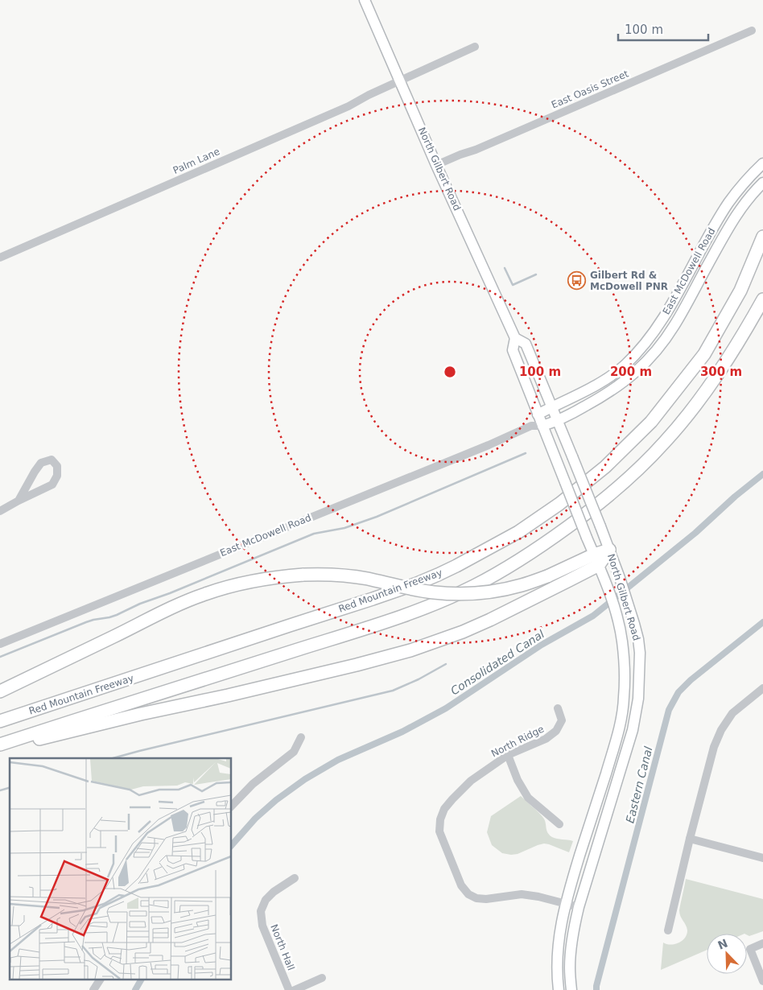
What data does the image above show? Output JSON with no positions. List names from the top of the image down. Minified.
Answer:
{"streets":{"highway":["Red Mountain Freeway"],"main road":["North Gilbert Road","East McDowell Road"],"street":["East Oasis Street","Palm Lane","North Ridge","North Hall"]},"crossings":[["East Oasis Street","North Gilbert Road"],["Palm Lane","North Gilbert Road"],["North Gilbert Road","East McDowell Road"],["North Gilbert Road","North Ridge"]],"water":["Consolidated Canal","Eastern Canal"],"places":{"bus stop":["Gilbert Rd & McDowell PNR"]},"scale_bar":"100 m","north":"top left","rings":["100 m","200 m","300 m"]}
